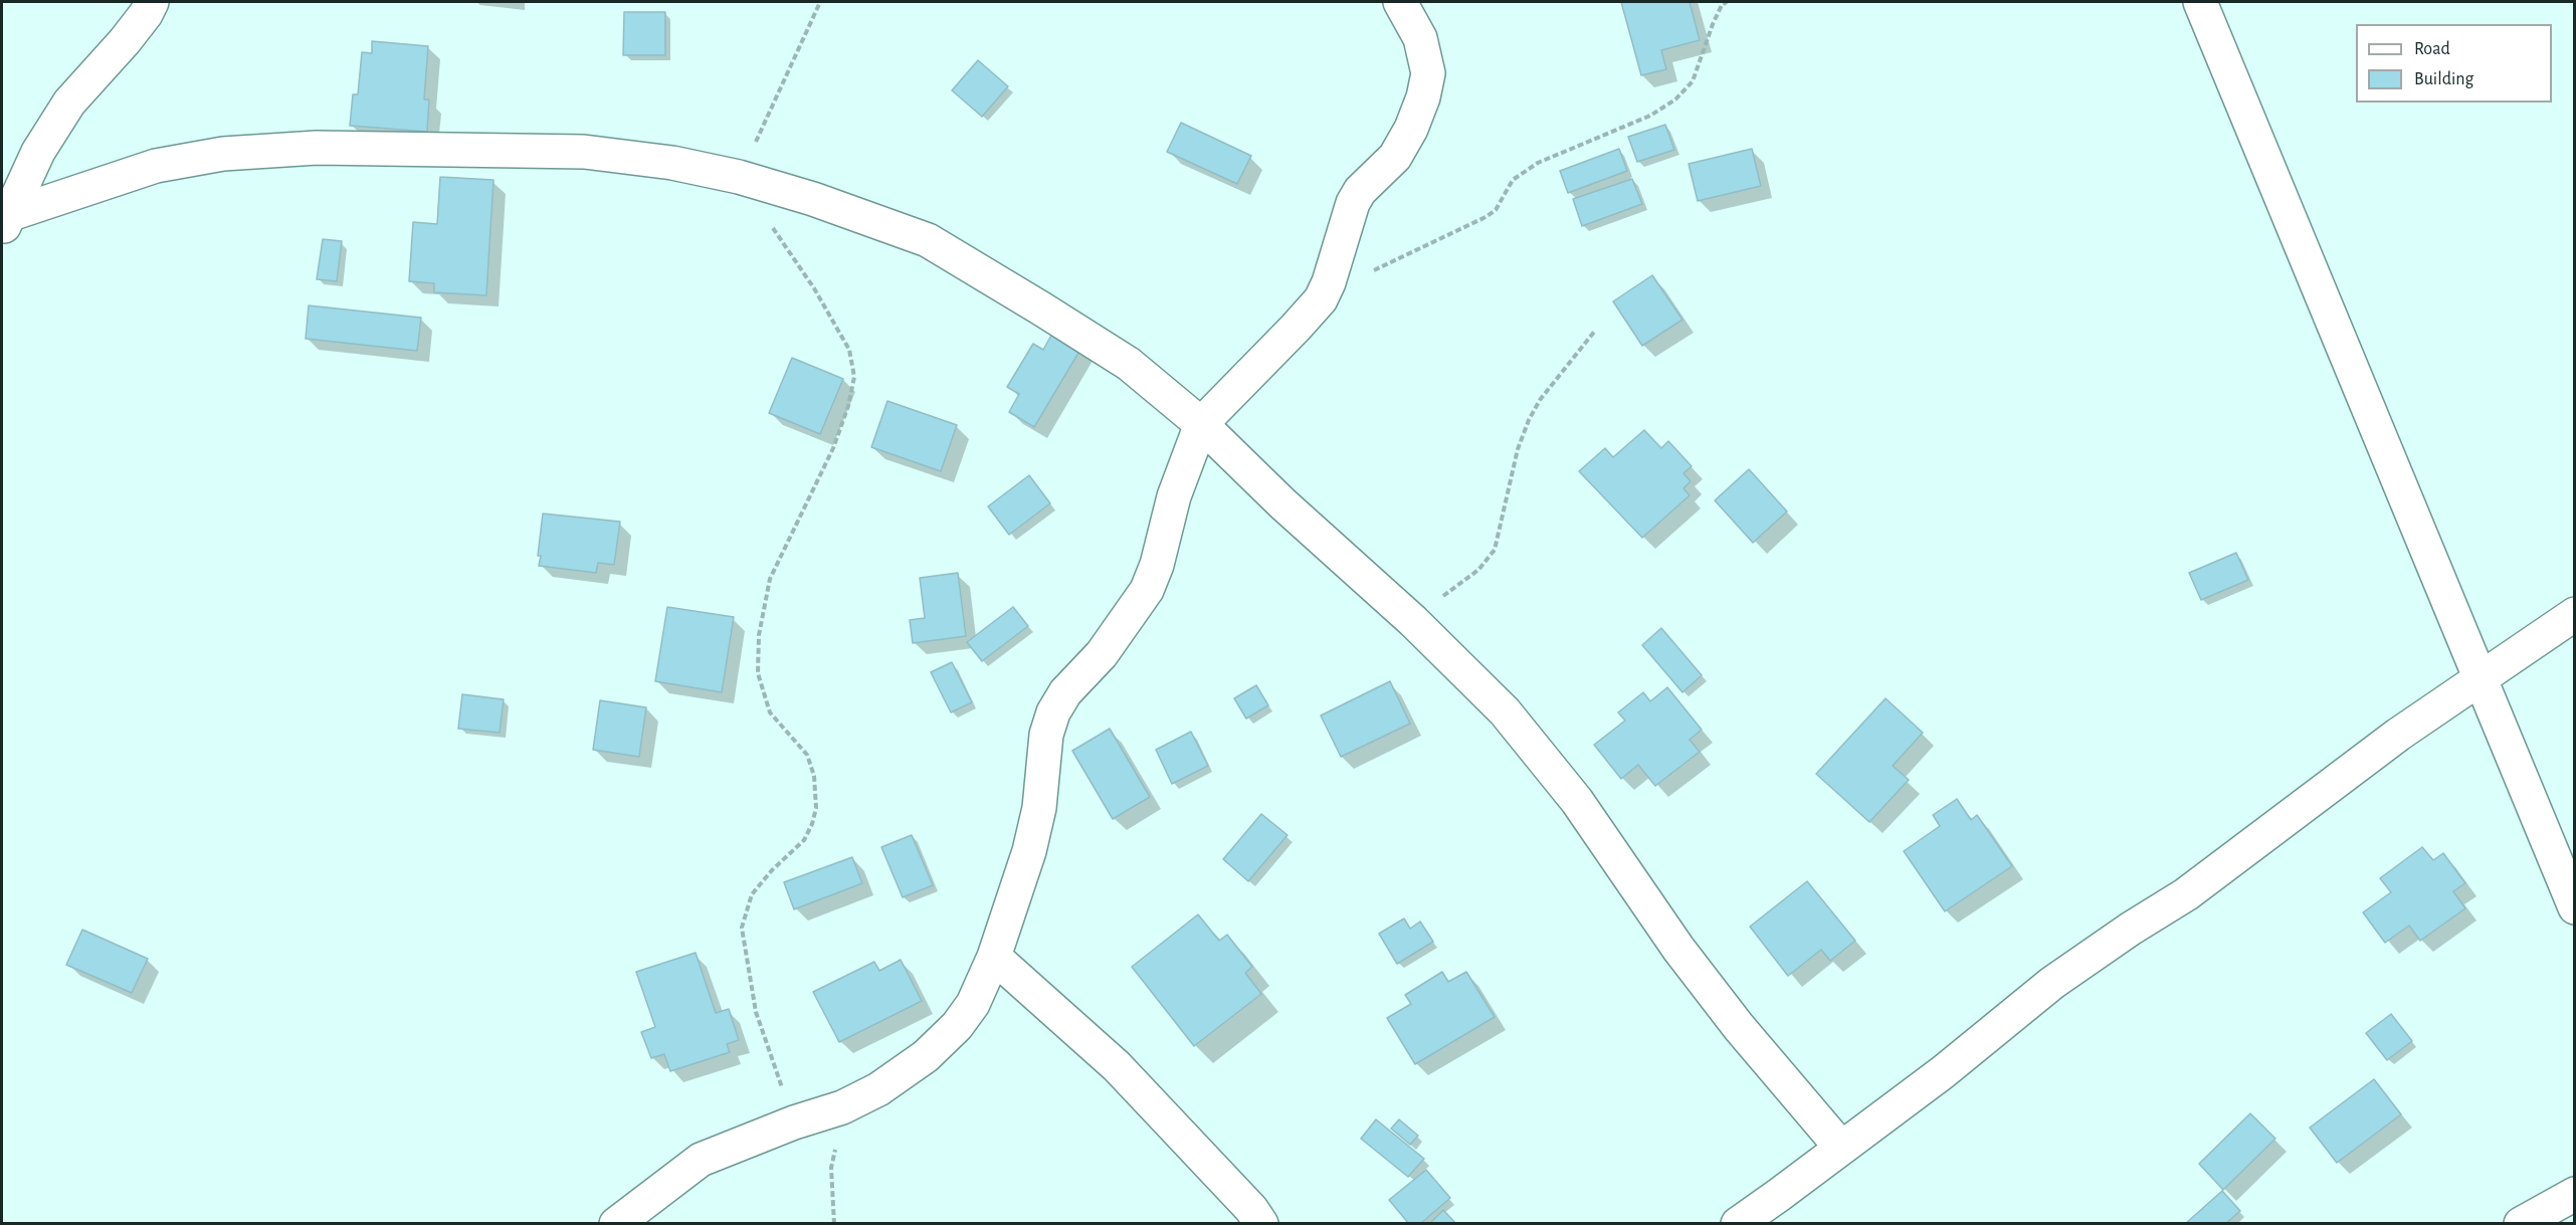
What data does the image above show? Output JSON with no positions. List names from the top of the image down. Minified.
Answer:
{"legend":["Road","Building"]}
